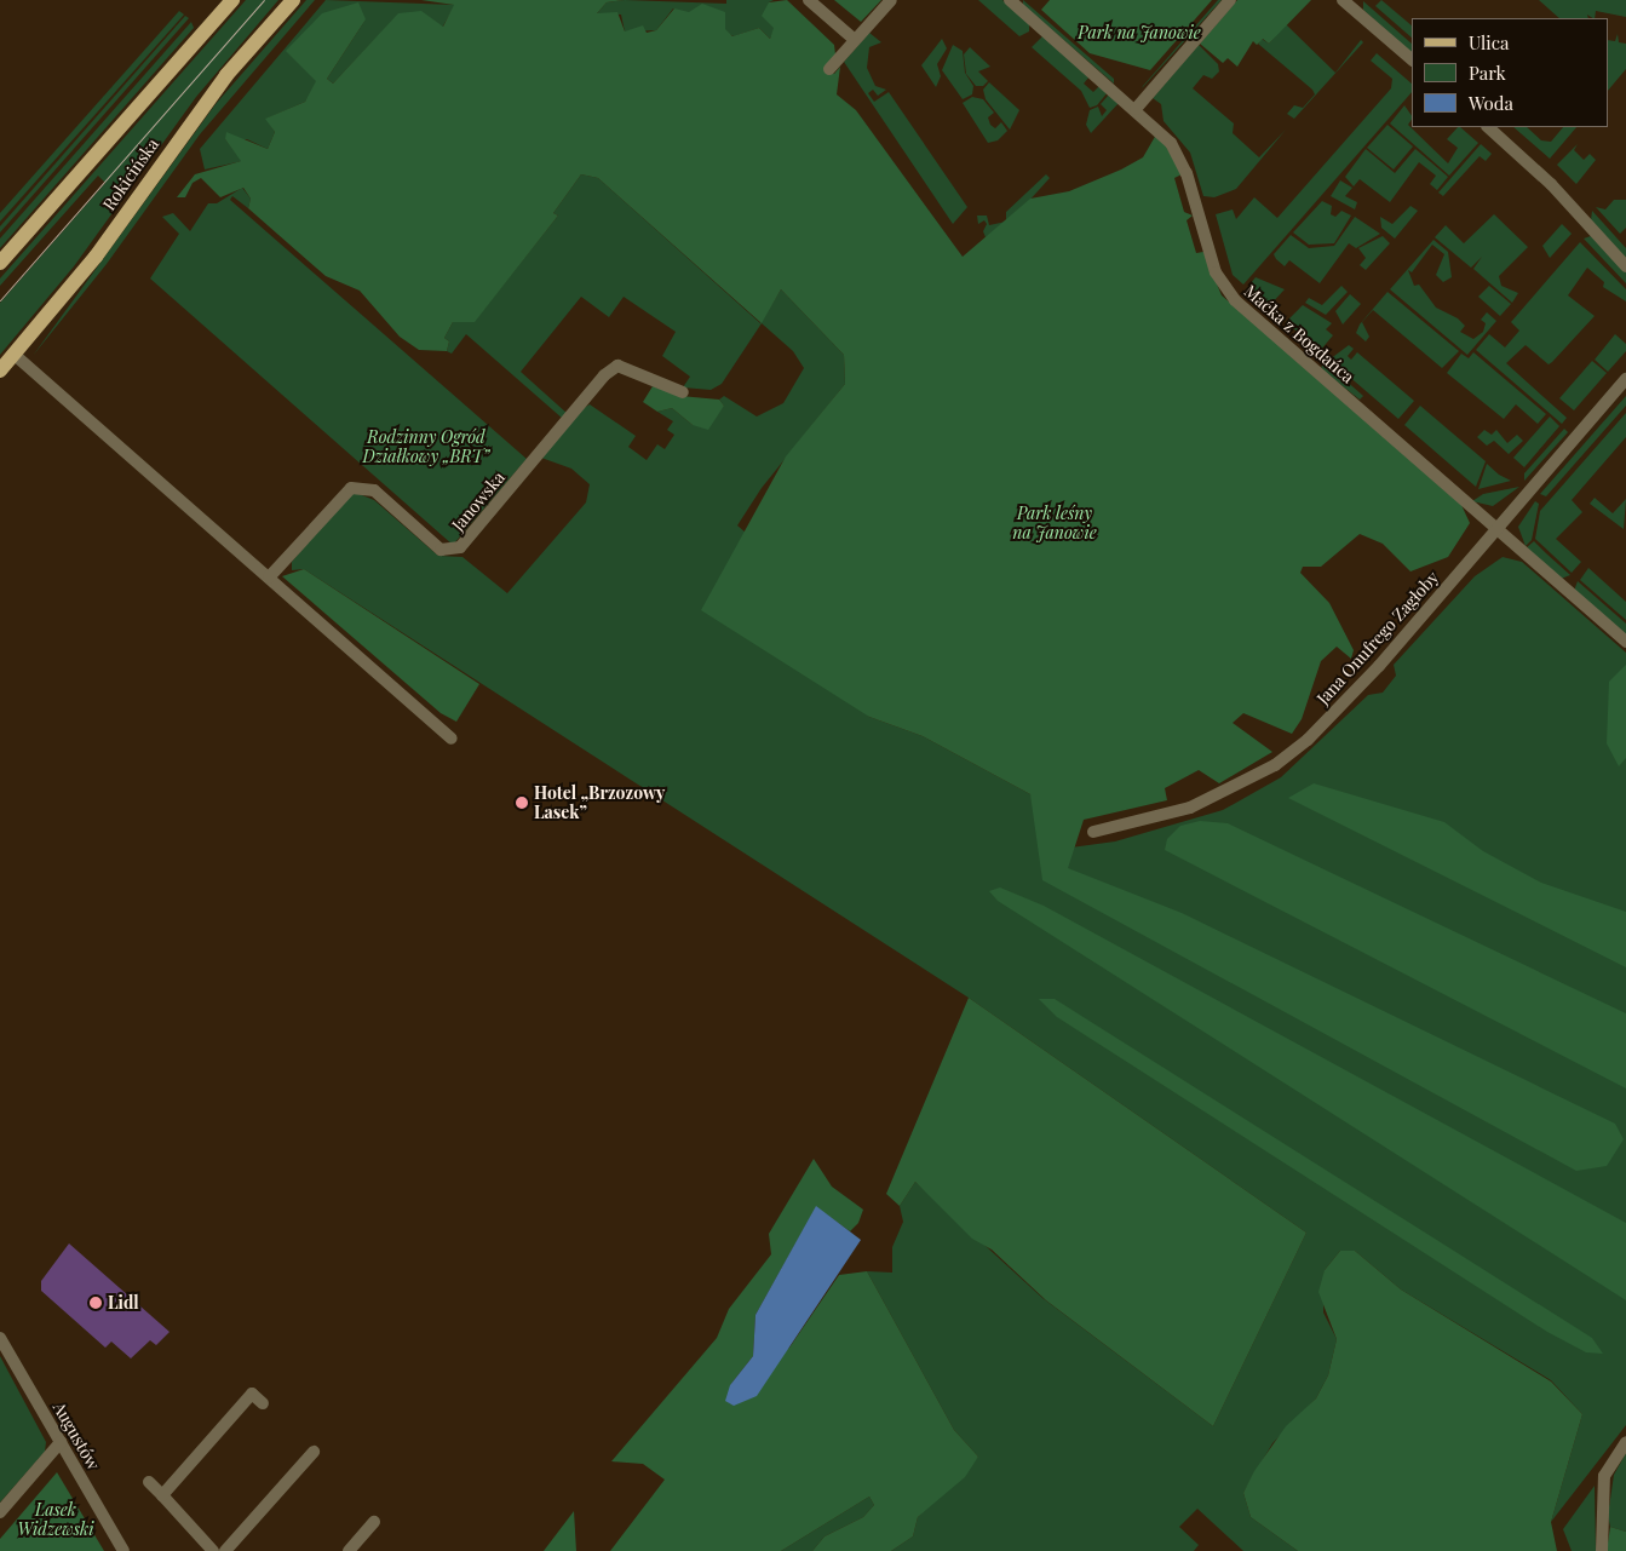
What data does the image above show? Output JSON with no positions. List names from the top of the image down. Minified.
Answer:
{"streets":{"main road":["Rokicińska"],"street":["Maćka z Bogdańca","Janowska","Jana Onufrego Zagłoby","Augustów"]},"crossings":[["Maćka z Bogdańca","Jana Onufrego Zagłoby"]],"parks":["Park na Janowie","Rodzinny Ogród Działkowy „BRT”","Park leśny na Janowie","Lasek Widzewski"],"places":["Hotel „Brzozowy Lasek”","Lidl"],"legend":["Ulica","Park","Woda"]}
